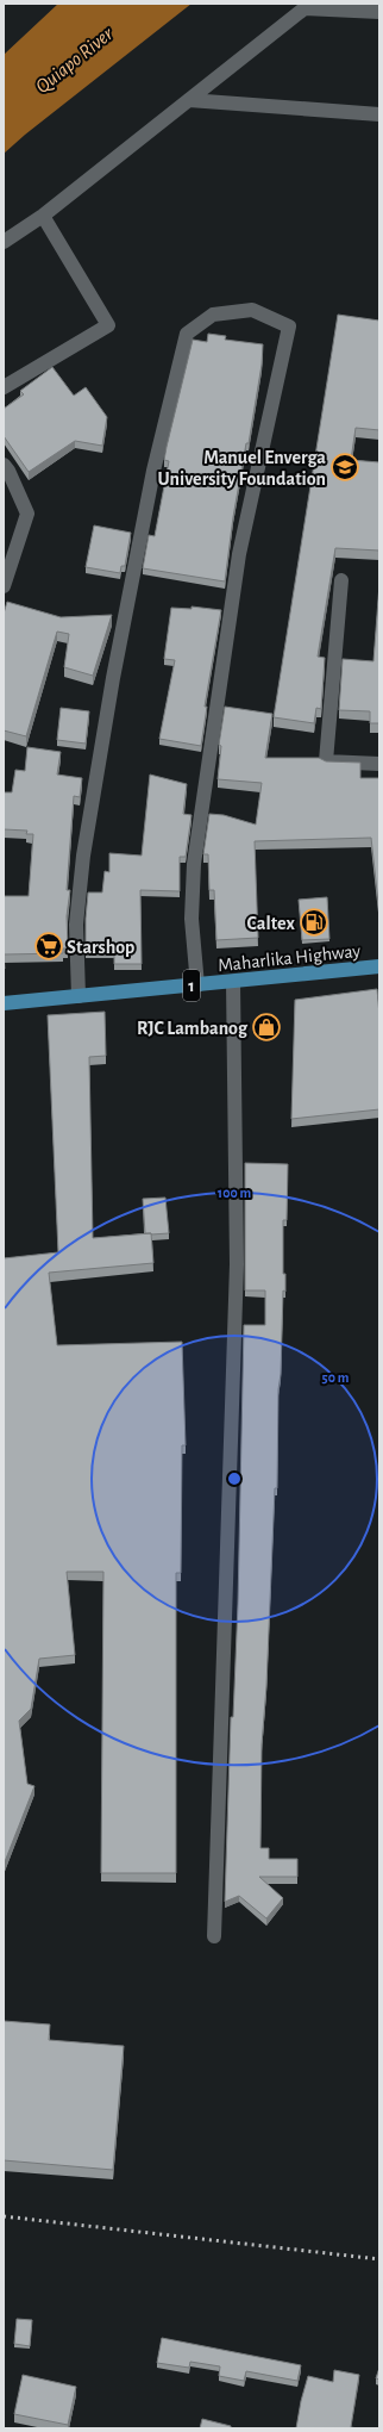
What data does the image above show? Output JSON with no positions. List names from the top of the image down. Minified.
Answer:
{"streets":{"main road":["Maharlika Highway","1"]},"water":["Quiapo River"],"places":{"school or university":["Manuel Enverga University Foundation"],"fuel station":["Caltex"],"supermarket":["Starshop"],"shop":["RJC Lambanog"]},"rings":["100 m","50 m"]}
